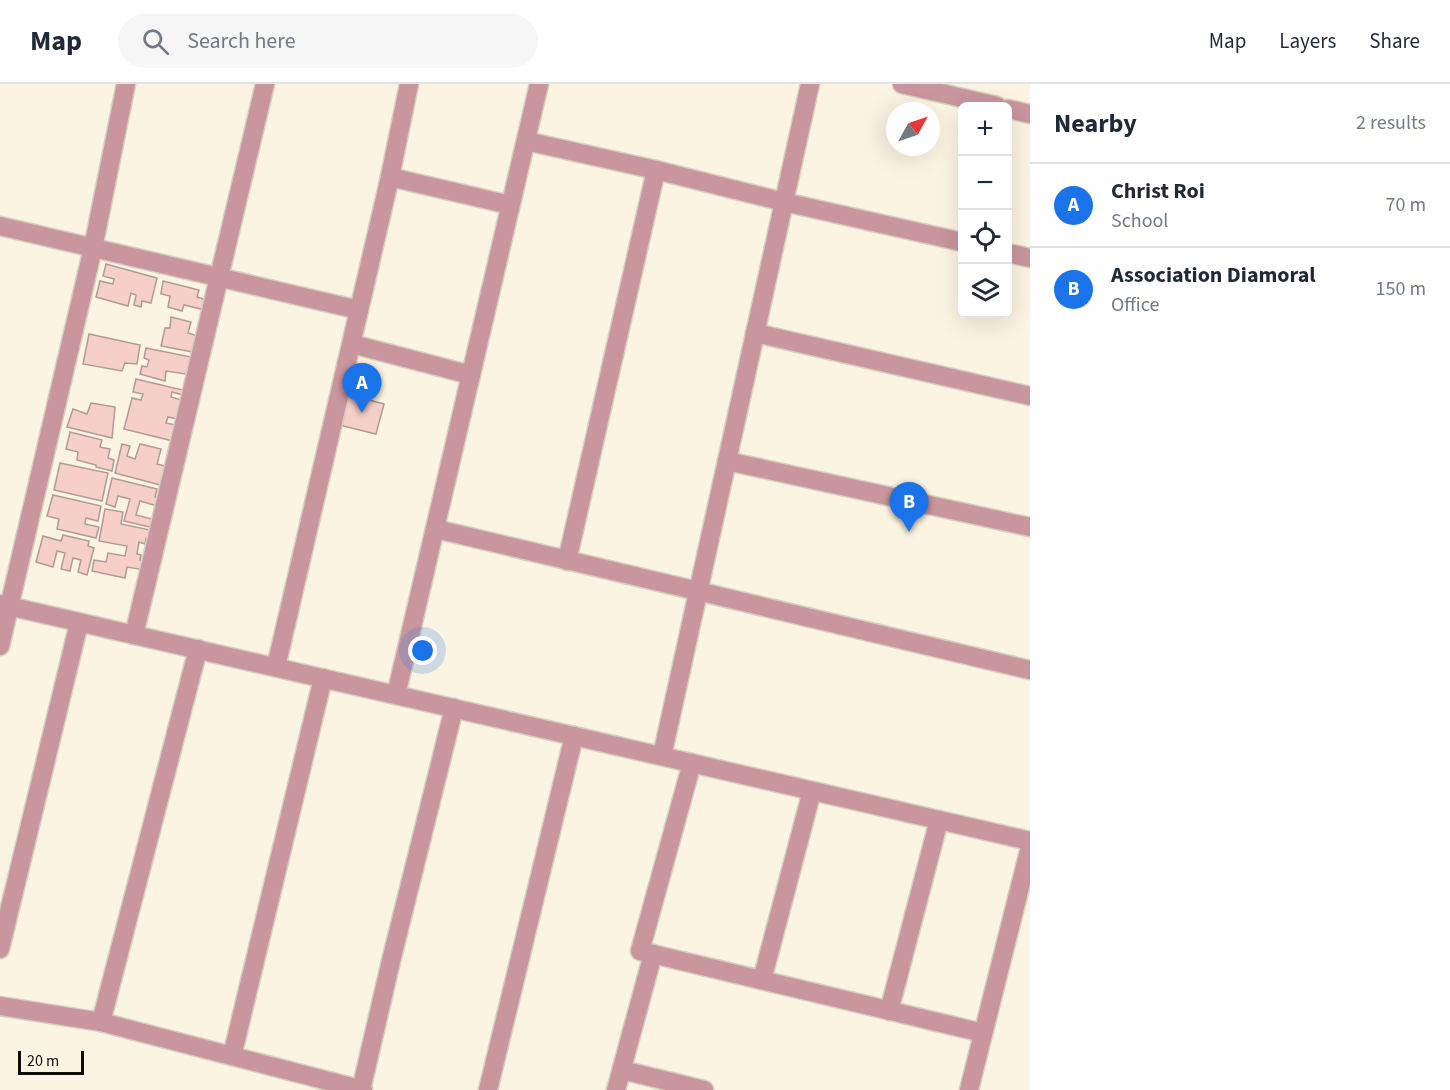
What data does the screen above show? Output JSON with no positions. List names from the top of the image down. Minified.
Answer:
{"scale_bar":"20 m","north":"top right","page":{"header":"Map","search":"Search here","nav":["Map","Layers","Share"],"heading":["Nearby","2 results"],"map_buttons":["+","−"],"list":[{"mark":"A","name":"Christ Roi","note":"School","value":"70 m"},{"mark":"B","name":"Association Diamoral","note":"Office","value":"150 m"}],"pins":["A","B"],"scale":"20 m"}}
